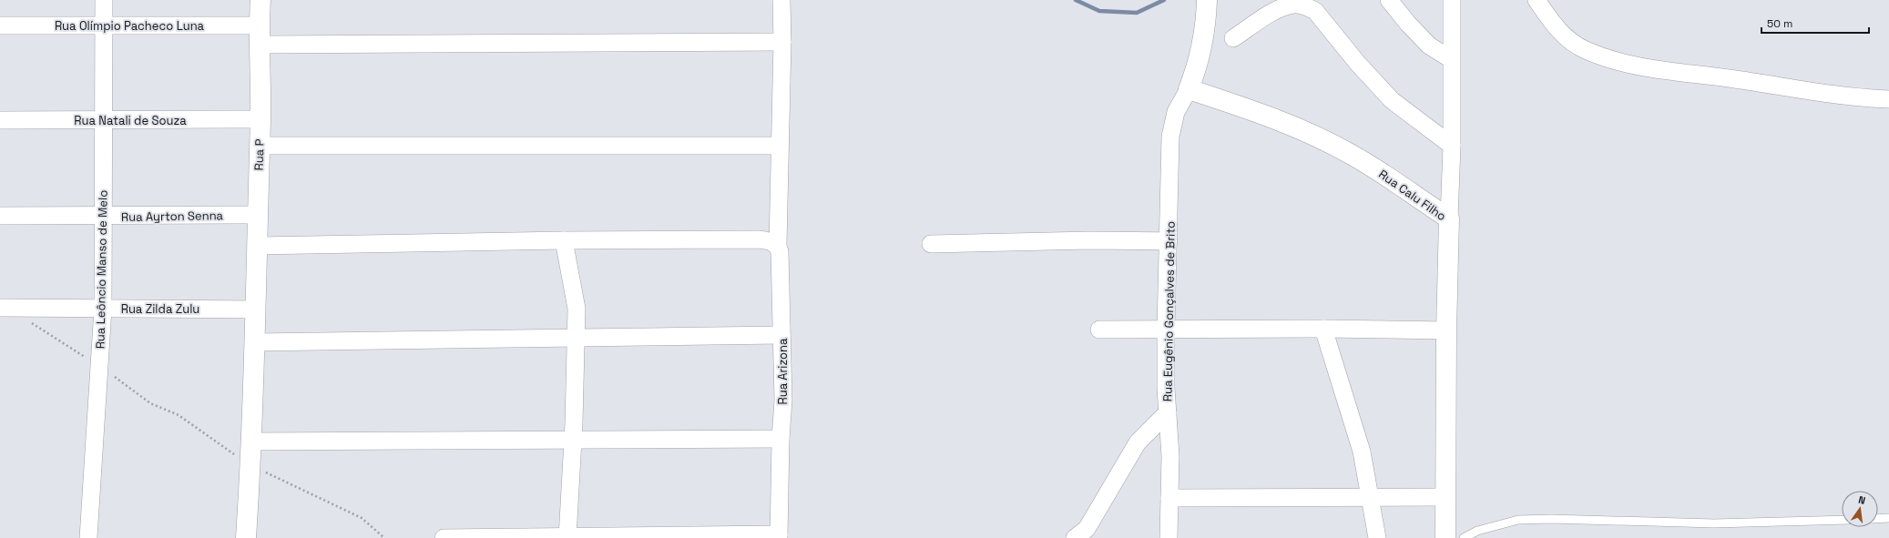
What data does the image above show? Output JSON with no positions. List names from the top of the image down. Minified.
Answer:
{"streets":{"street":["Rua Olímpio Pacheco Luna","Rua Natali de Souza","Rua P","Rua Calu Filho","Rua Ayrton Senna","Rua Leôncio Manso de Melo","Rua Zilda Zulu","Rua Eugênio Gonçalves de Brito","Rua Arizona"]},"crossings":[["Rua Olímpio Pacheco Luna","Rua P"],["Rua Olímpio Pacheco Luna","Rua Leôncio Manso de Melo"],["Rua Olímpio Pacheco Luna","Rua Arizona"],["Rua Natali de Souza","Rua P"],["Rua Natali de Souza","Rua Leôncio Manso de Melo"],["Rua P","Rua Ayrton Senna"],["Rua P","Rua Zilda Zulu"],["Rua Calu Filho","Rua Eugênio Gonçalves de Brito"],["Rua Ayrton Senna","Rua Leôncio Manso de Melo"],["Rua Leôncio Manso de Melo","Rua Zilda Zulu"]],"scale_bar":"50 m","north":"top"}
